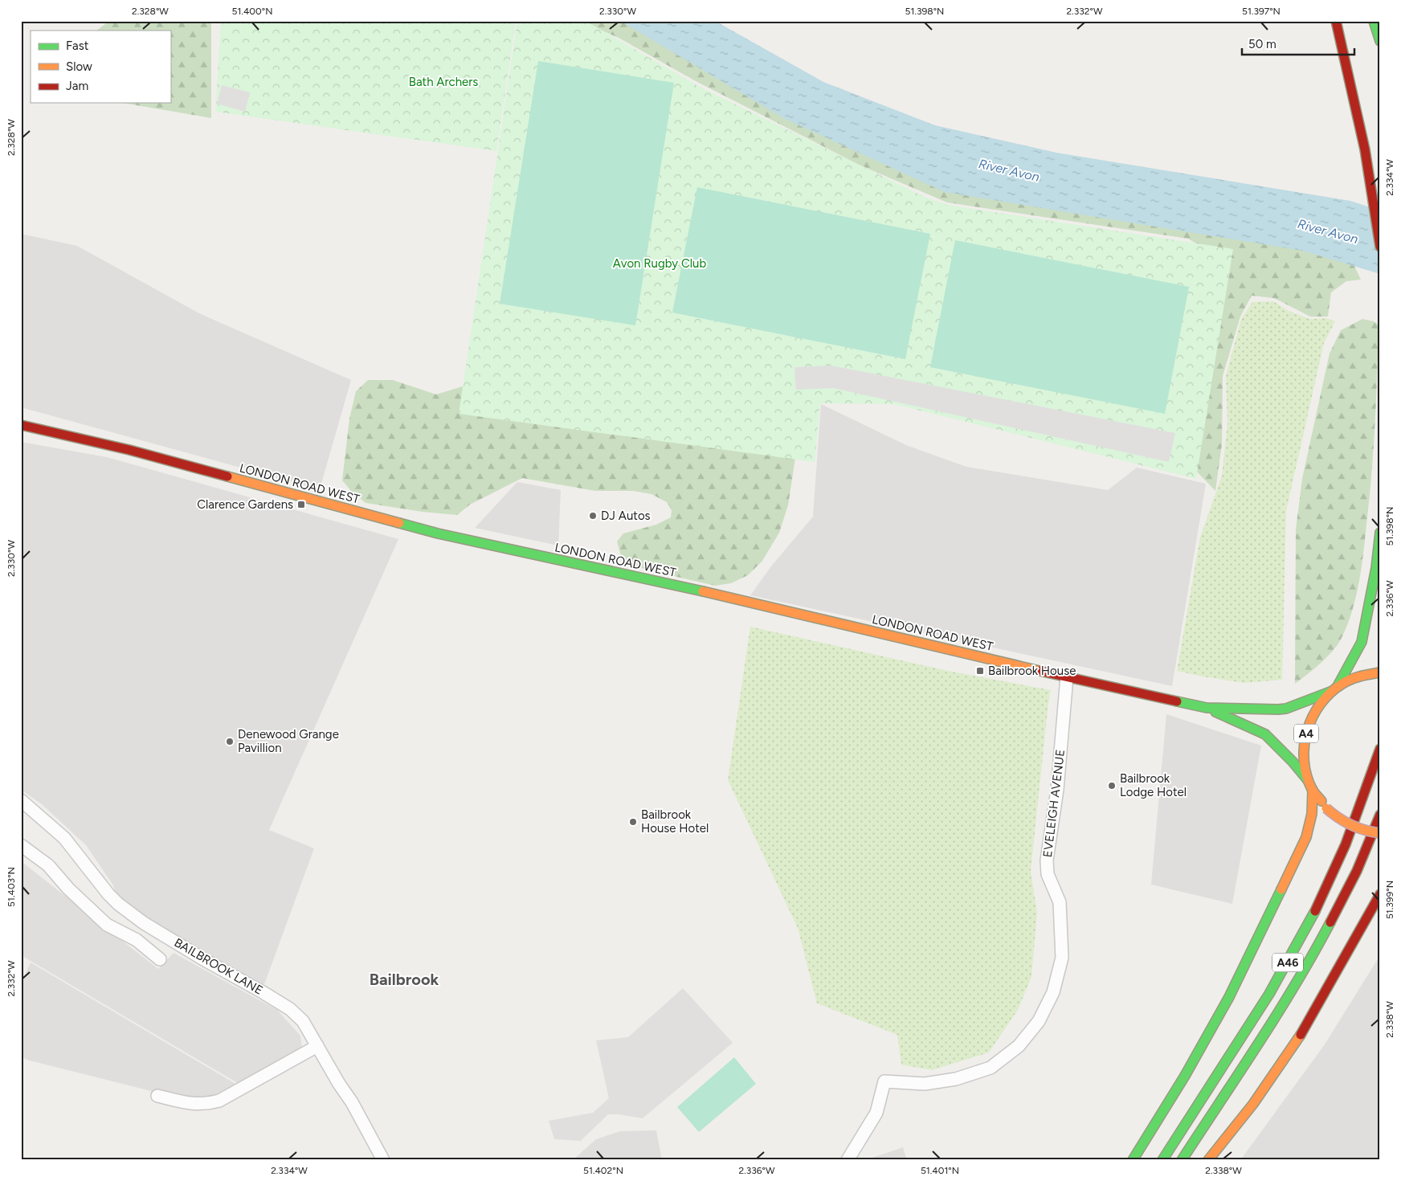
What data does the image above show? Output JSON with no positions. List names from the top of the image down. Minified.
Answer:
{"streets":{"main road":["LONDON ROAD WEST","A4","A46"],"street":["EVELEIGH AVENUE","BAILBROOK LANE"]},"crossings":[["LONDON ROAD WEST","A4"],["LONDON ROAD WEST","EVELEIGH AVENUE"]],"districts":["Bailbrook"],"water":["River Avon"],"parks":["Bath Archers","Avon Rugby Club"],"places":{"transit":["Clarence Gardens","Bailbrook House"],"other":["DJ Autos","Denewood Grange Pavillion","Bailbrook Lodge Hotel","Bailbrook House Hotel"]},"legend":["Fast","Slow","Jam"],"scale_bar":"50 m","coordinates":["2.328°W","51.400°N","2.330°W","51.398°N","2.332°W","51.397°N","2.334°W","2.336°W","51.403°N","51.399°N","2.338°W","51.402°N","51.401°N"]}
